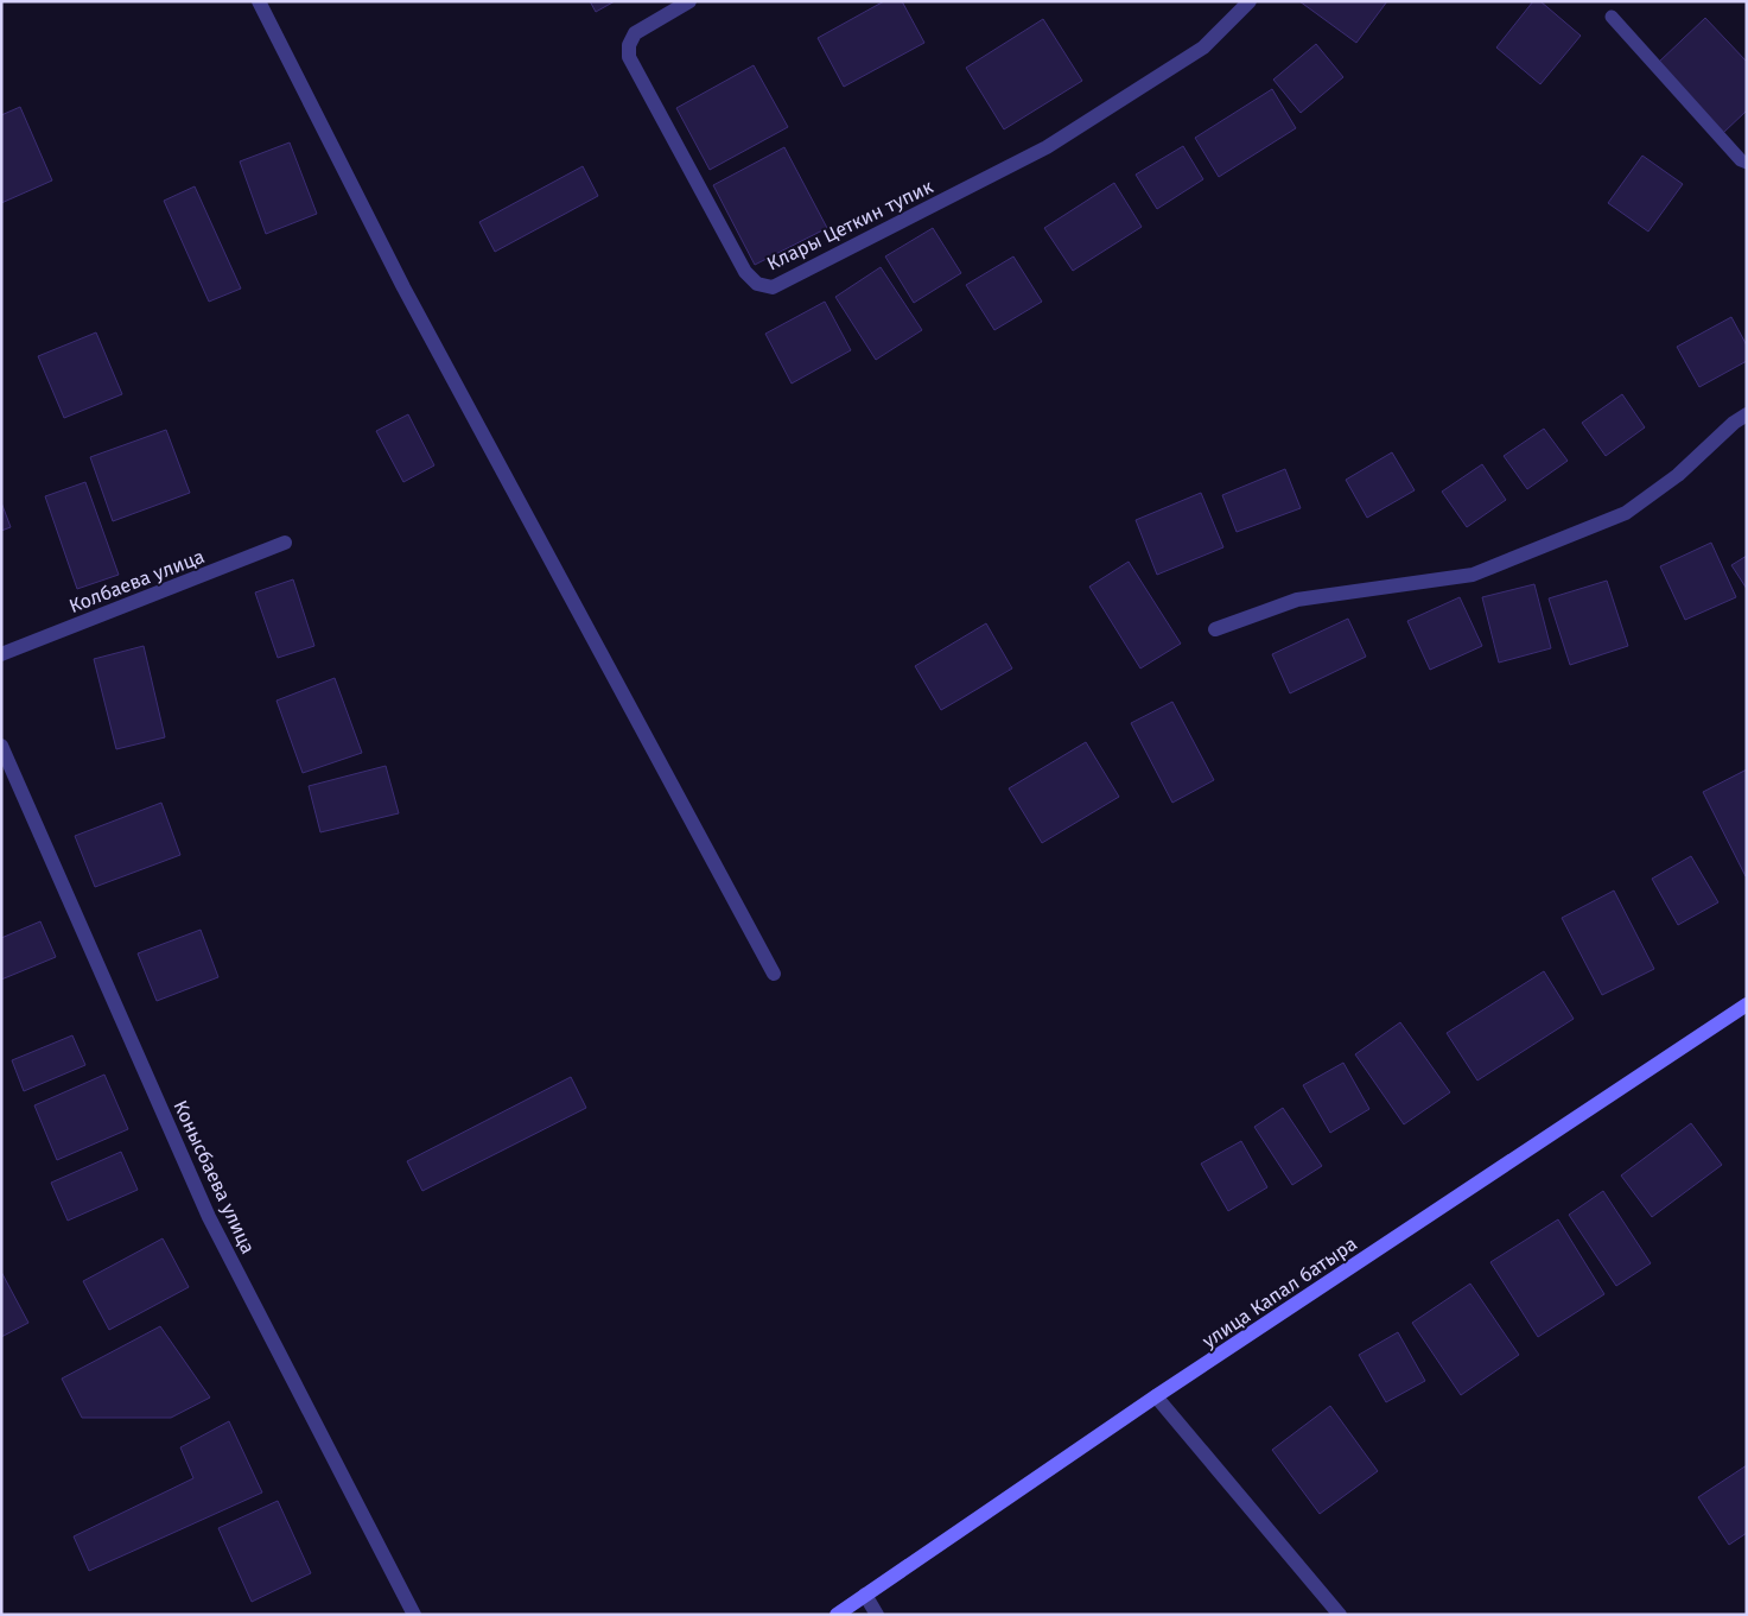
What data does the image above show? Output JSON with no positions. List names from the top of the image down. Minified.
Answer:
{"streets":{"main road":["улица Капал батыра"],"street":["Клары Цеткин тупик","Колбаева улица","Конысбаева улица"]}}
